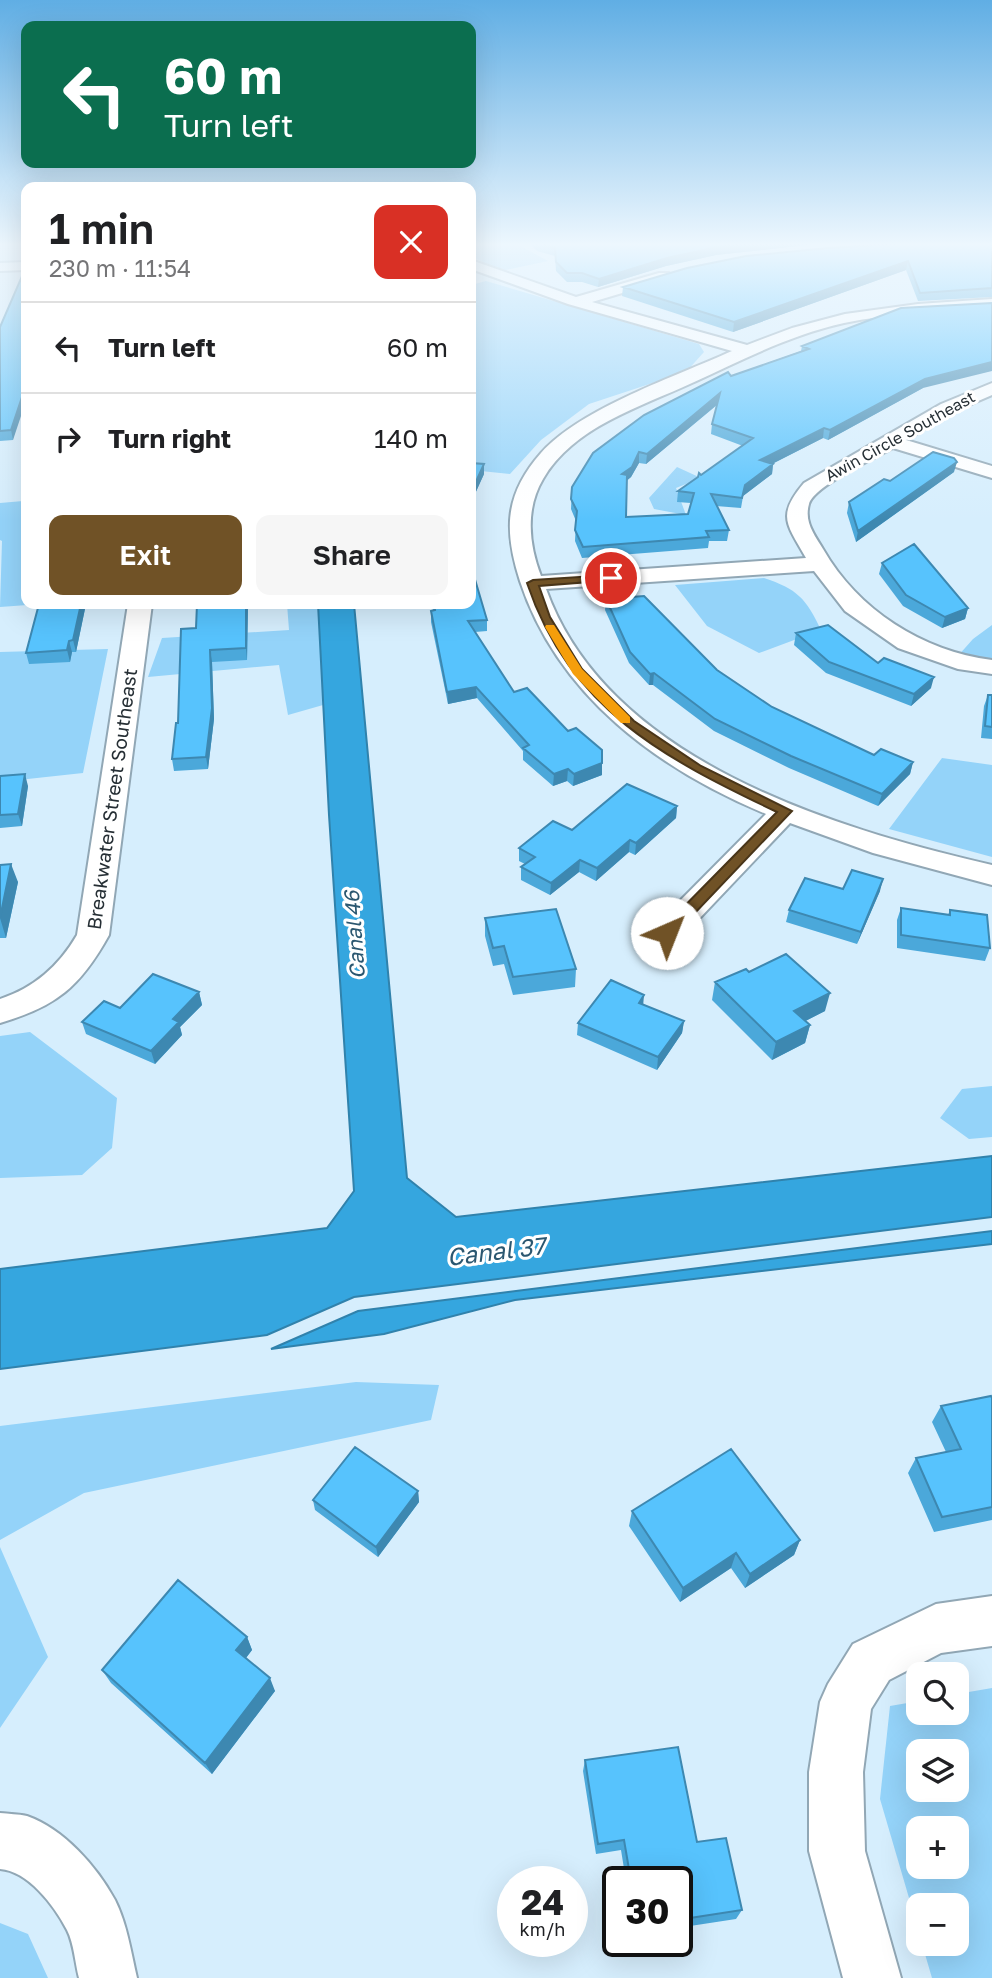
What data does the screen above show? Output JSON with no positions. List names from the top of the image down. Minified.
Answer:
{"streets":{"street":["Awin Circle Southeast","Breakwater Street Southeast"]},"water":["Canal 46","Canal 37"],"page":{"turn":["60 m","Turn left"],"heading":["1 min","230 m · 11:54"],"list":[{"name":"Turn left","value":"60 m"},{"name":"Turn right","value":"140 m"}],"buttons":["Exit","Share"],"map_buttons":["+","−"],"speed":"24 km/h","limit":"30"}}
